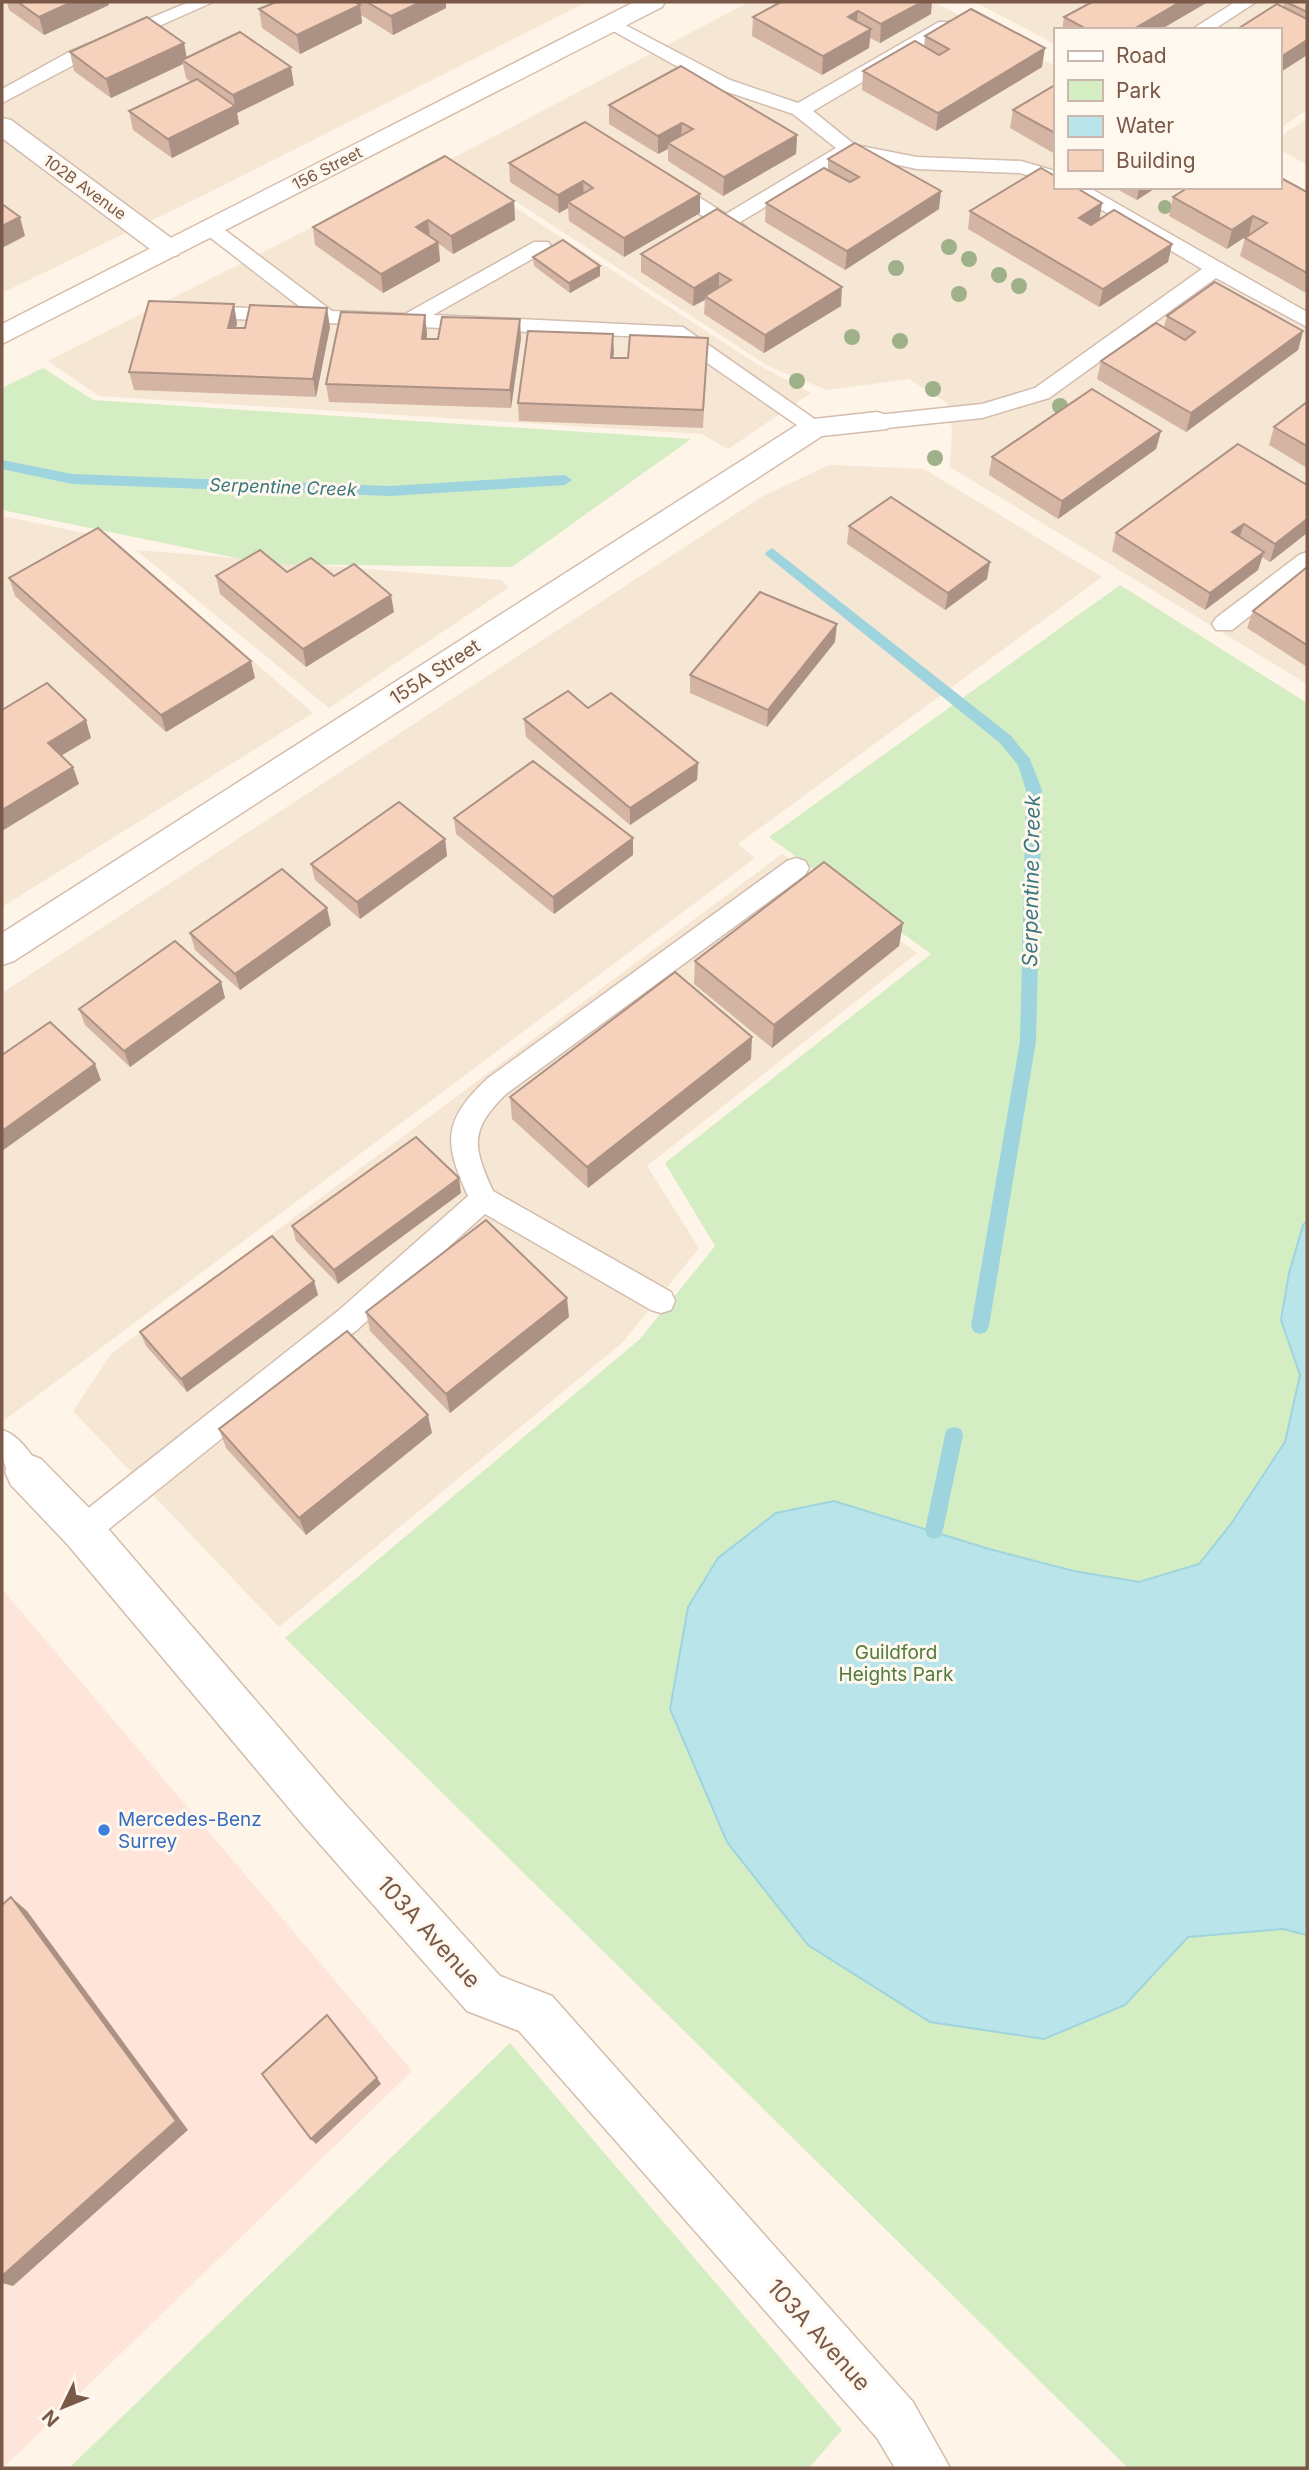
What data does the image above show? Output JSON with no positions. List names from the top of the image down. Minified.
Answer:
{"streets":{"street":["156 Street","102B Avenue","155A Street","103A Avenue"]},"crossings":[["156 Street","102B Avenue"]],"water":["Serpentine Creek"],"parks":["Guildford Heights Park"],"places":["Mercedes-Benz Surrey"],"legend":["Road","Park","Water","Building"],"north":"bottom left"}
